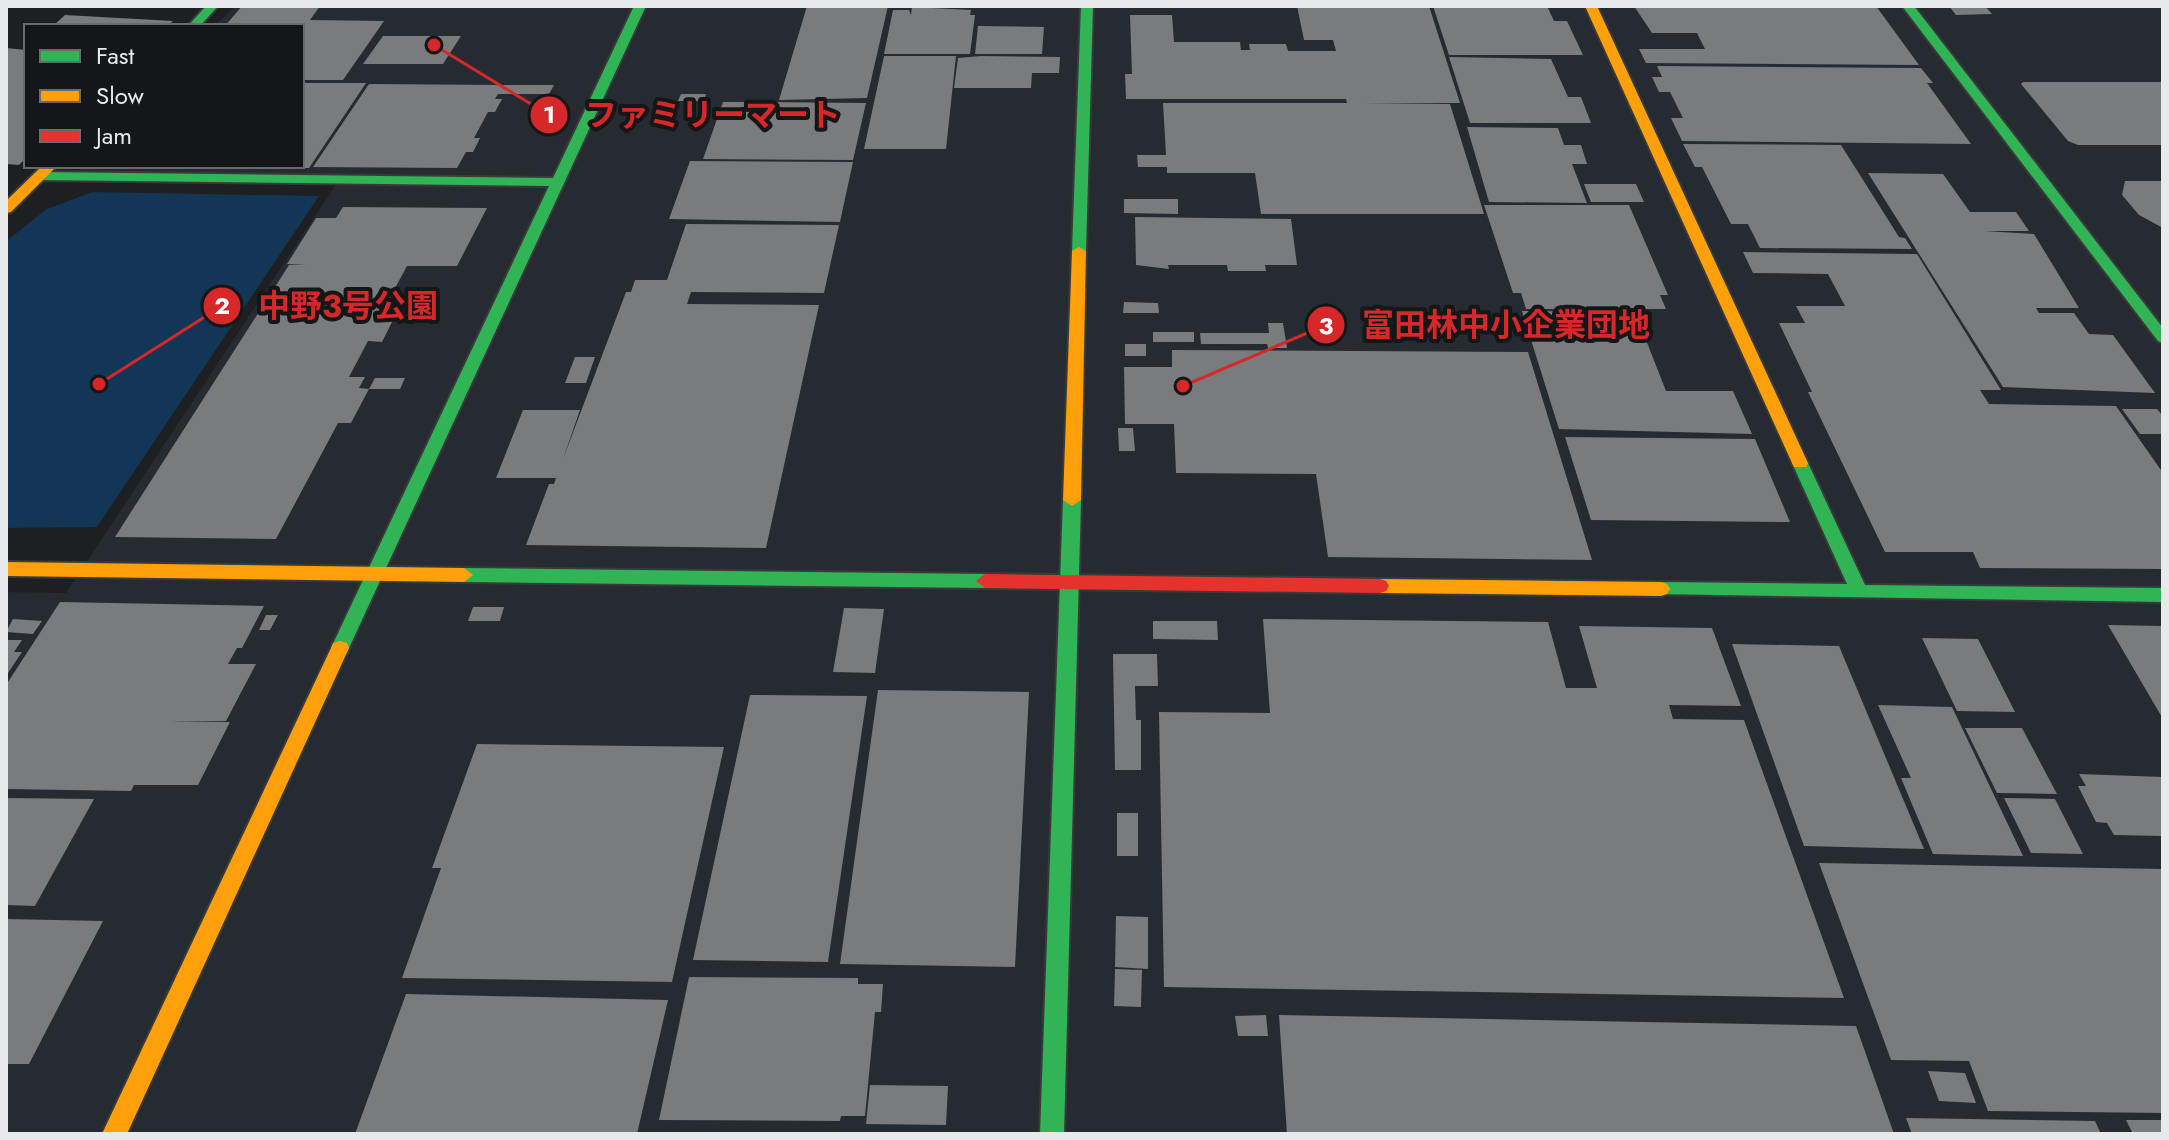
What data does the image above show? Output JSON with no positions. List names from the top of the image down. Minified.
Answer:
{"places":["ファミリーマート","中野3号公園","富田林中小企業団地"],"legend":["Fast","Slow","Jam"]}
